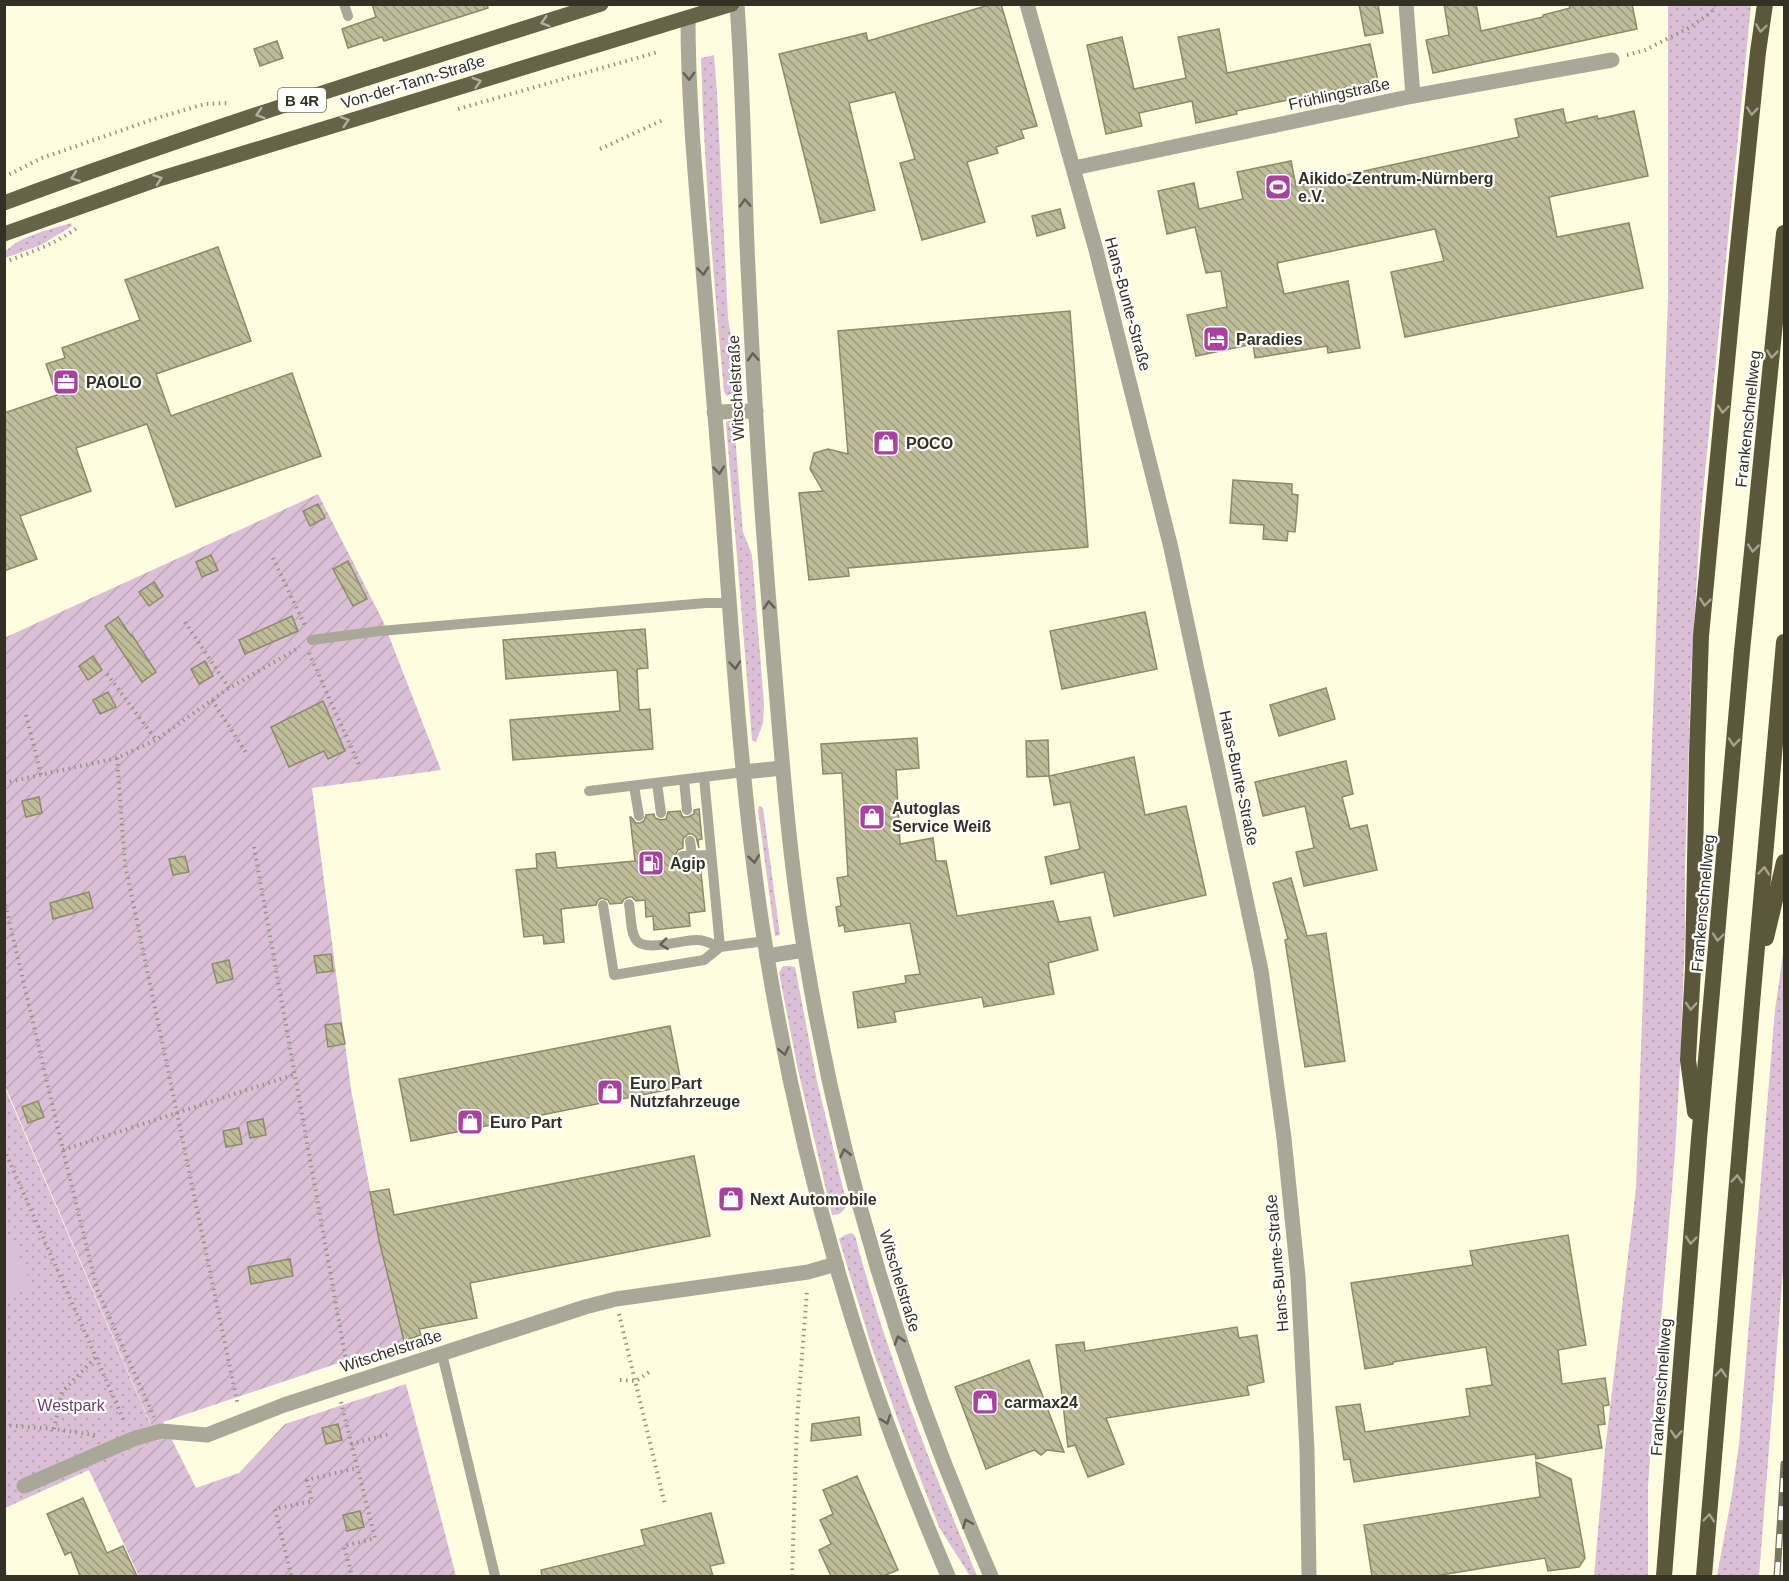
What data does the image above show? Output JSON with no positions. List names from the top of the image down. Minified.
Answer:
{"streets":{"highway":["Frankenschnellweg"],"main road":["Von-der-Tann-Straße","B 4R"],"street":["Frühlingstraße","Hans-Bunte-Straße","Witschelstraße"]},"crossings":[["Von-der-Tann-Straße","Witschelstraße"],["Frühlingstraße","Hans-Bunte-Straße"]],"parks":["Westpark"],"places":{"sports":["Aikido-Zentrum-Nürnberg e.V."],"hotel":["Paradies"],"office":["PAOLO"],"shop":["POCO","Autoglas Service Weiß","Euro Part Nutzfahrzeuge","Euro Part","Next Automobile","carmax24"],"fuel station":["Agip"]}}
